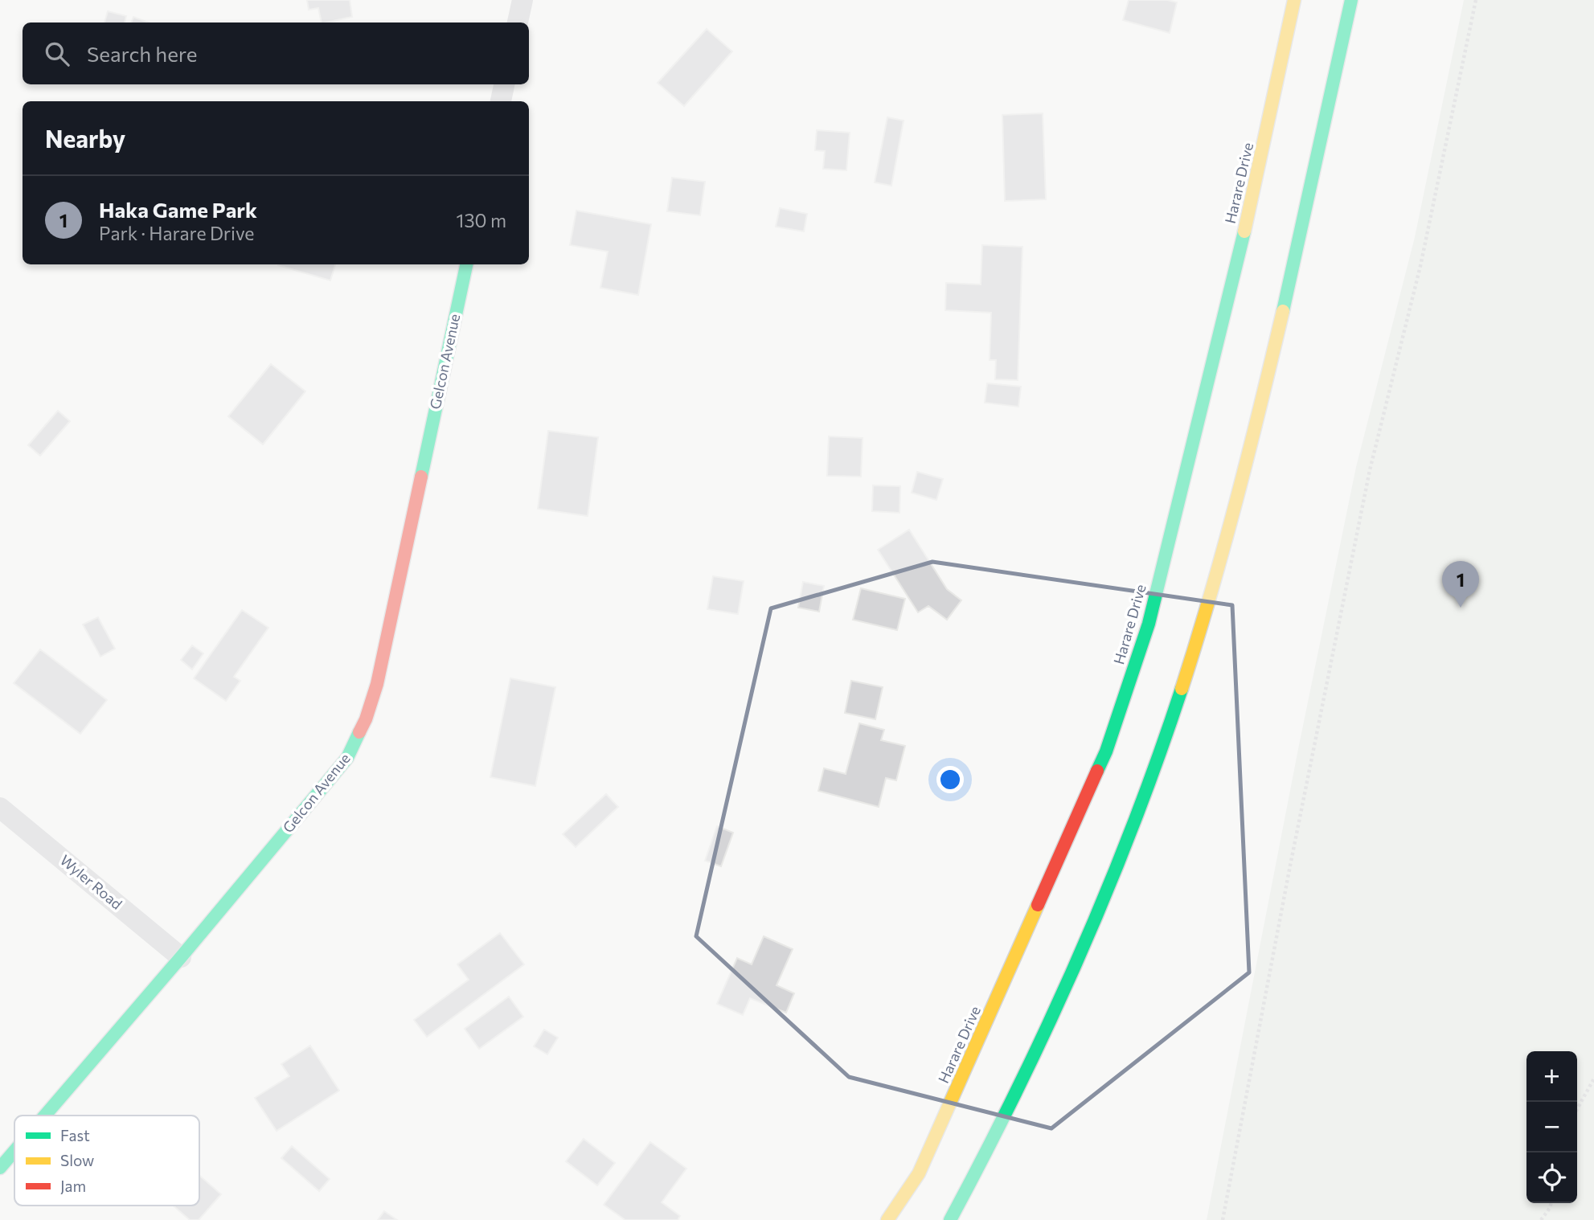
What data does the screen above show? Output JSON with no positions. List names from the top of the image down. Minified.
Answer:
{"streets":{"street":["Harare Drive","Gelcon Avenue","Wyler Road"]},"crossings":[["Gelcon Avenue","Wyler Road"]],"legend":["Fast","Slow","Jam"],"page":{"search":"Search here","heading":"Nearby","list":[{"mark":"1","name":"Haka Game Park","note":"Park · Harare Drive","value":"130 m"}],"pins":"1","map_buttons":["+","−"]}}
